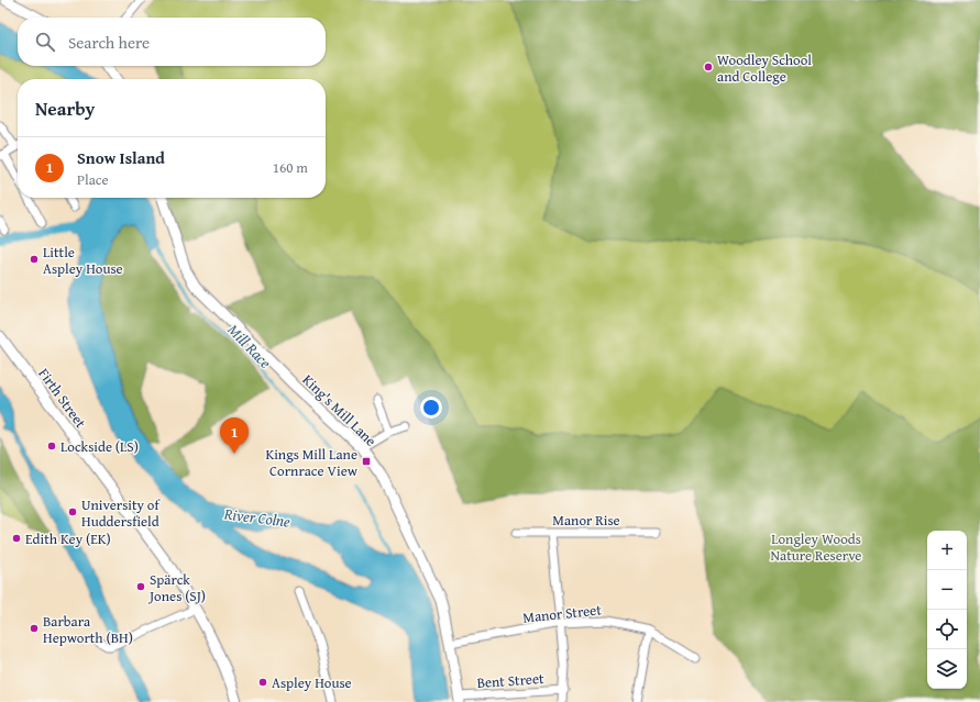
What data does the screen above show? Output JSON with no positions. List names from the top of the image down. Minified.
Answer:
{"streets":{"street":["Firth Street","King's Mill Lane","Manor Rise","Manor Street","Bent Street"]},"crossings":[["King's Mill Lane","Manor Street"],["King's Mill Lane","Bent Street"]],"water":["Mill Race","River Colne"],"parks":["Longley Woods Nature Reserve"],"places":{"other":["Woodley School and College","Little Aspley House","Lockside (LS)","University of Huddersfield","Edith Key (EK)","Spärck Jones (SJ)","Barbara Hepworth (BH)","Aspley House"],"transit":["Kings Mill Lane Cornrace View"]},"page":{"search":"Search here","heading":"Nearby","list":[{"mark":"1","name":"Snow Island","note":"Place","value":"160 m"}],"pins":"1","map_buttons":["+","−"]}}
